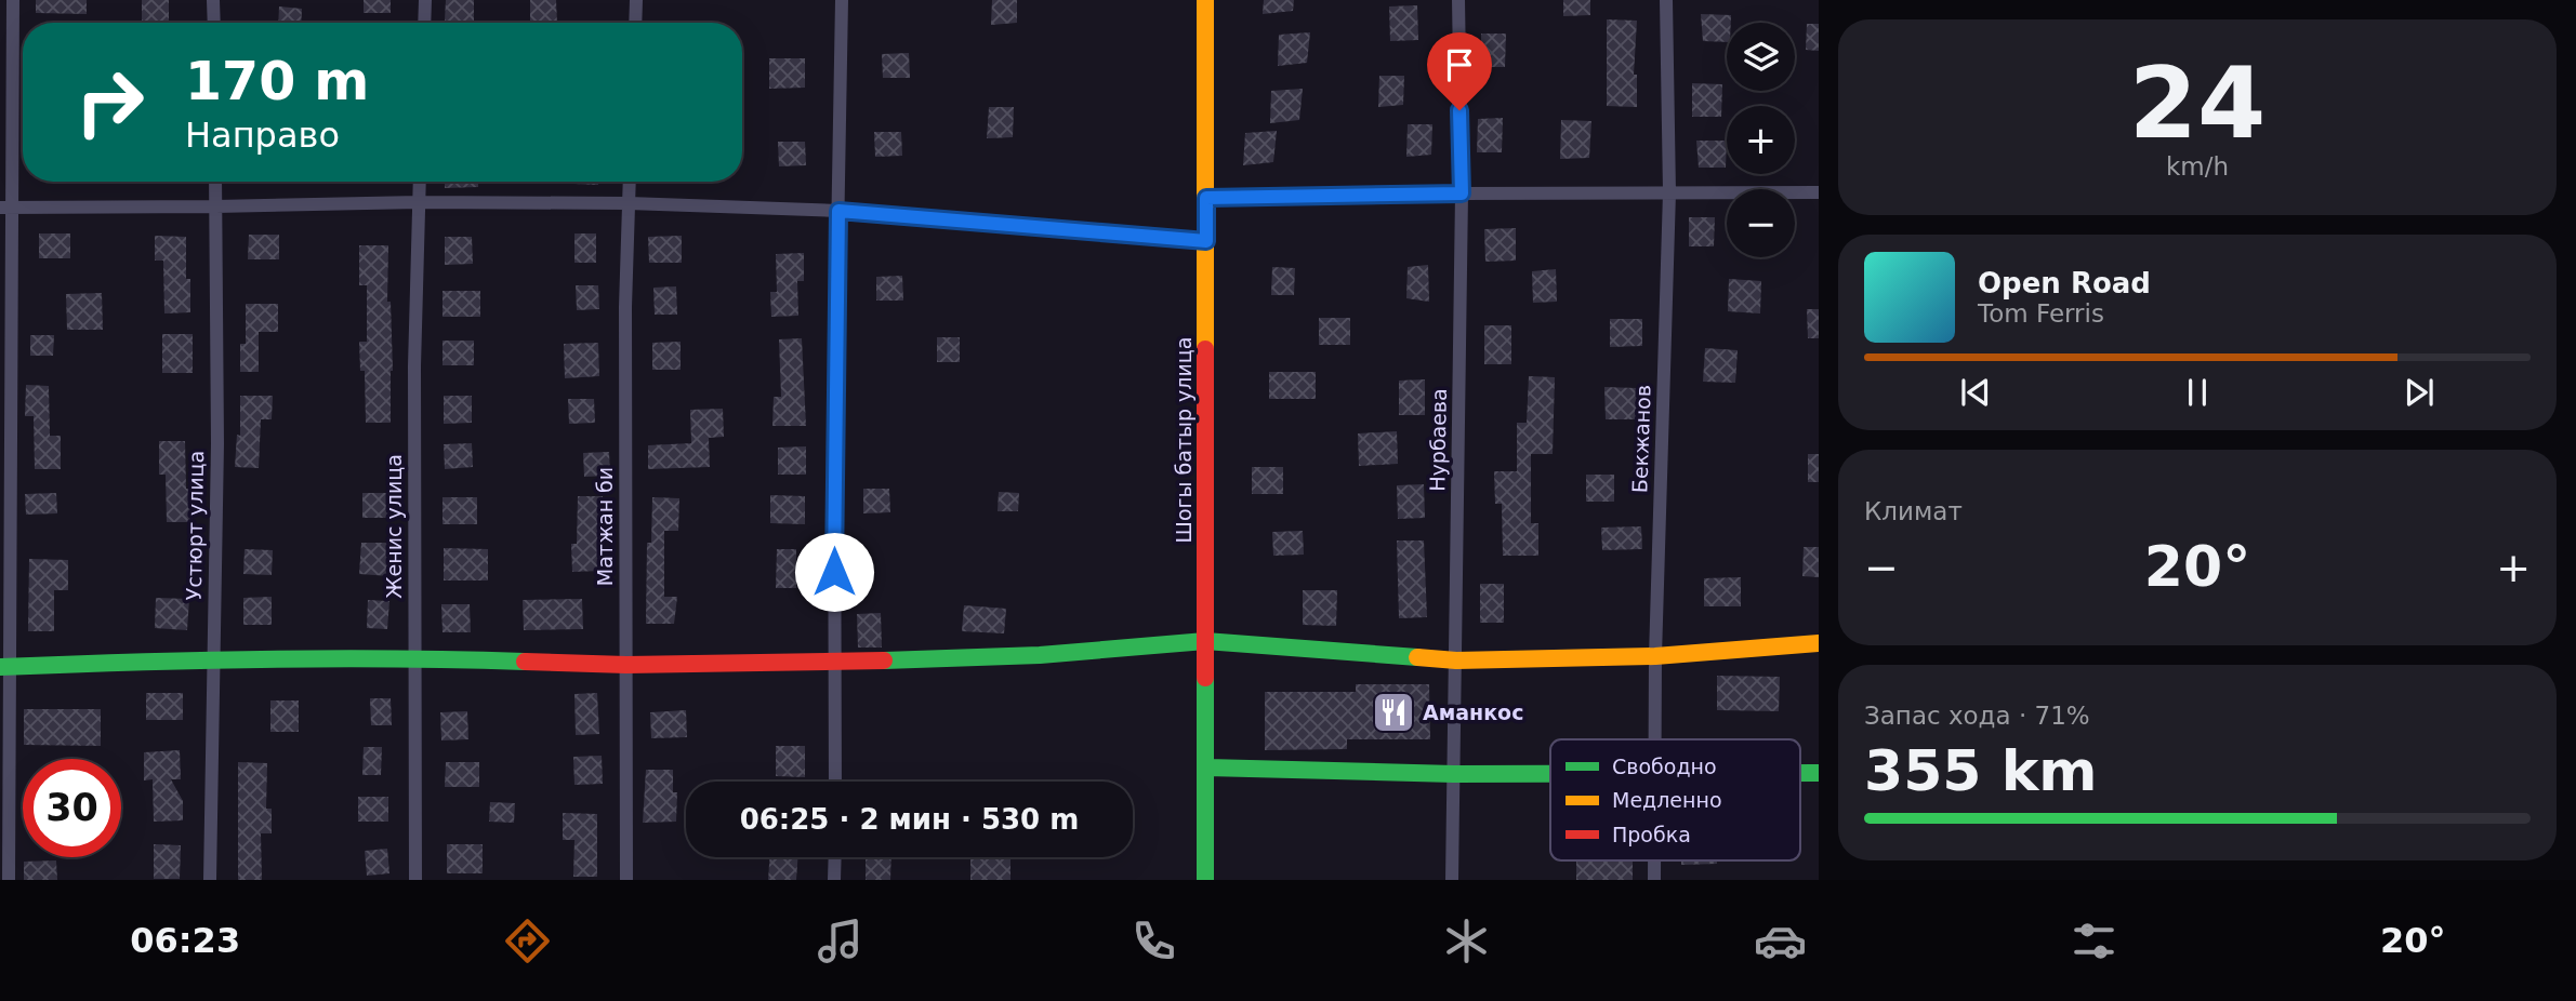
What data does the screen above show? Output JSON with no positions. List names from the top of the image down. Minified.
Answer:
{"streets":{"street":["Бекжанов","Шогы батыр улица","Нурбаева","Устюрт улица","Женис улица","Матжан би"]},"places":{"restaurant":["Аманкос"]},"legend":["Свободно","Медленно","Пробка"],"page":{"tile":[["24","km/h"],"Климат",["Запас хода · 71%","355 km"]],"map_buttons":["+","−"],"turn":["170 m","Направо"],"song":["Open Road","Tom Ferris"],"heat":["−","20°","+"],"limit":"30","trip":"06:25 · 2 мин · 530 m","tabs":["06:23","20°"]}}
